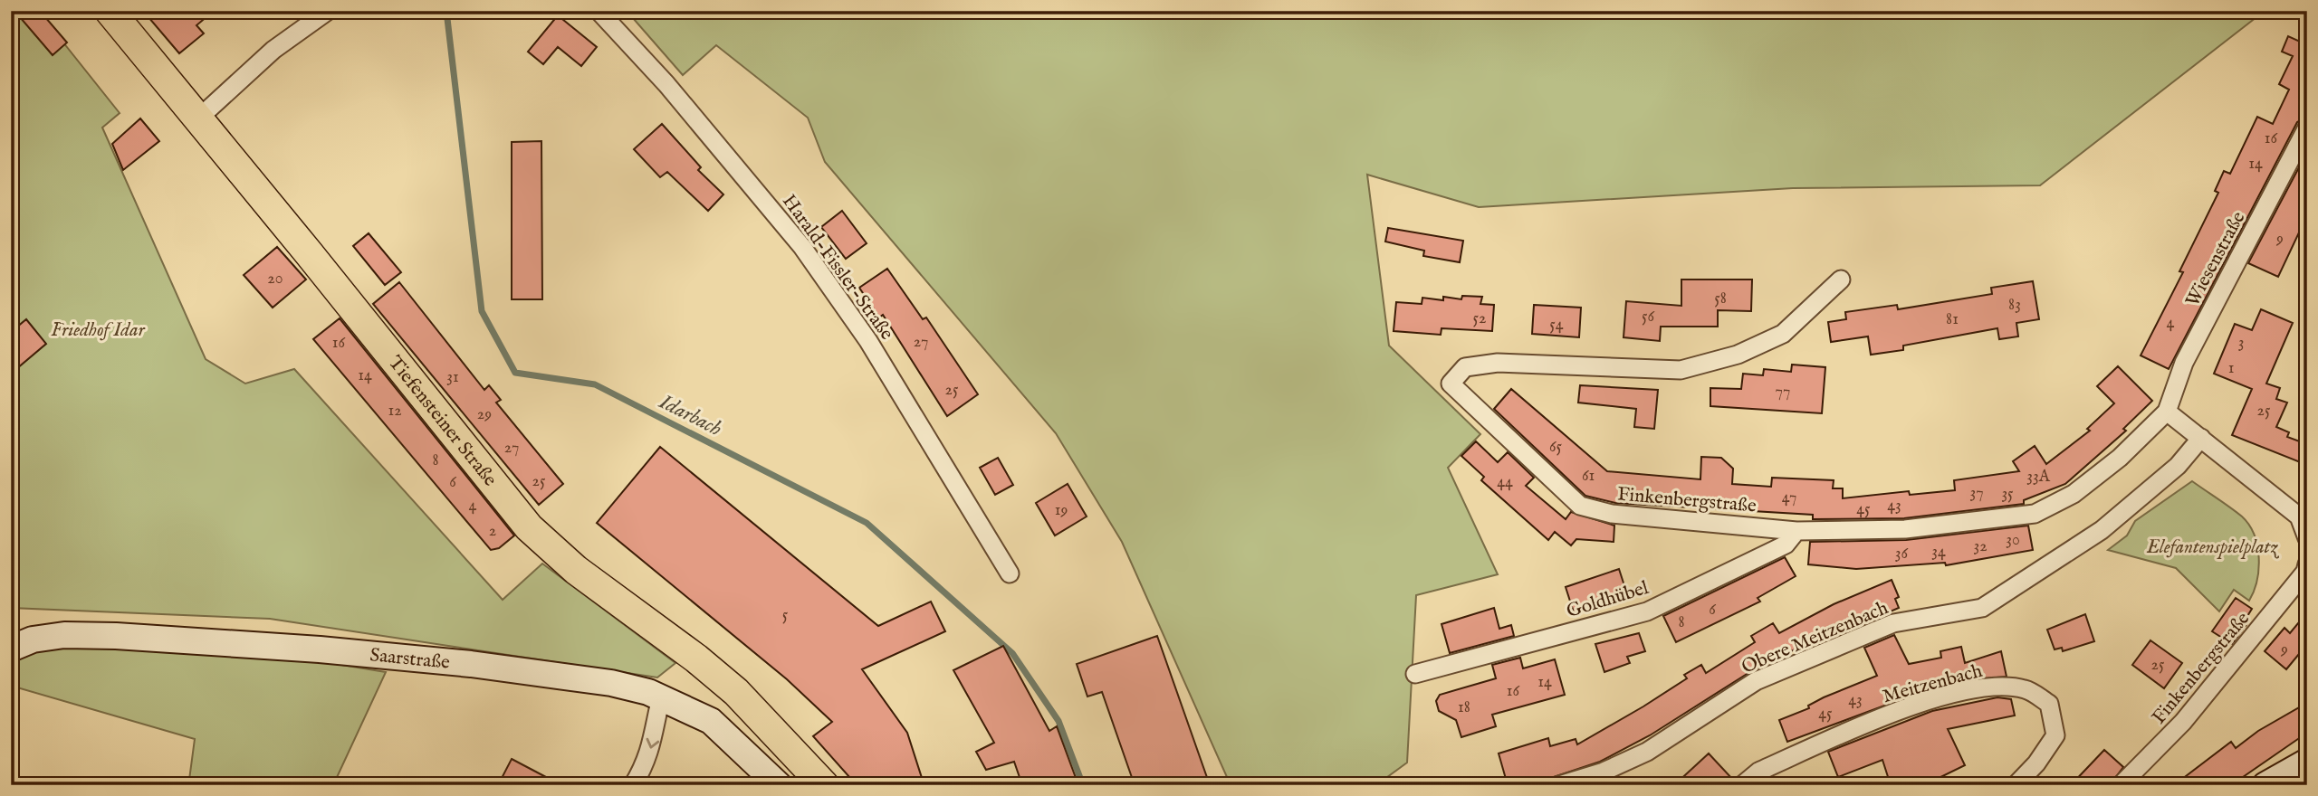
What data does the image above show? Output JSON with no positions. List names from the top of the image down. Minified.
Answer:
{"streets":{"main road":["Tiefensteiner Straße"],"street":["Wiesenstraße","Harald-Fissler-Straße","Finkenbergstraße","Goldhübel","Obere Meitzenbach","Saarstraße","Meitzenbach"]},"crossings":[["Wiesenstraße","Finkenbergstraße"],["Finkenbergstraße","Goldhübel"]],"water":["Idarbach"],"parks":["Friedhof Idar","Elefantenspielplatz"],"house_numbers":["16","14","9","20","58","83","56","52","81","4","54","27","16","3","1","14","31","25","77","12","25","29","65","27","8","61","33A","25","6","44","37","35","47","4","43","45","19","2","30","32","34","36","6","5","8","9","25","14","16","43","18","45"]}
